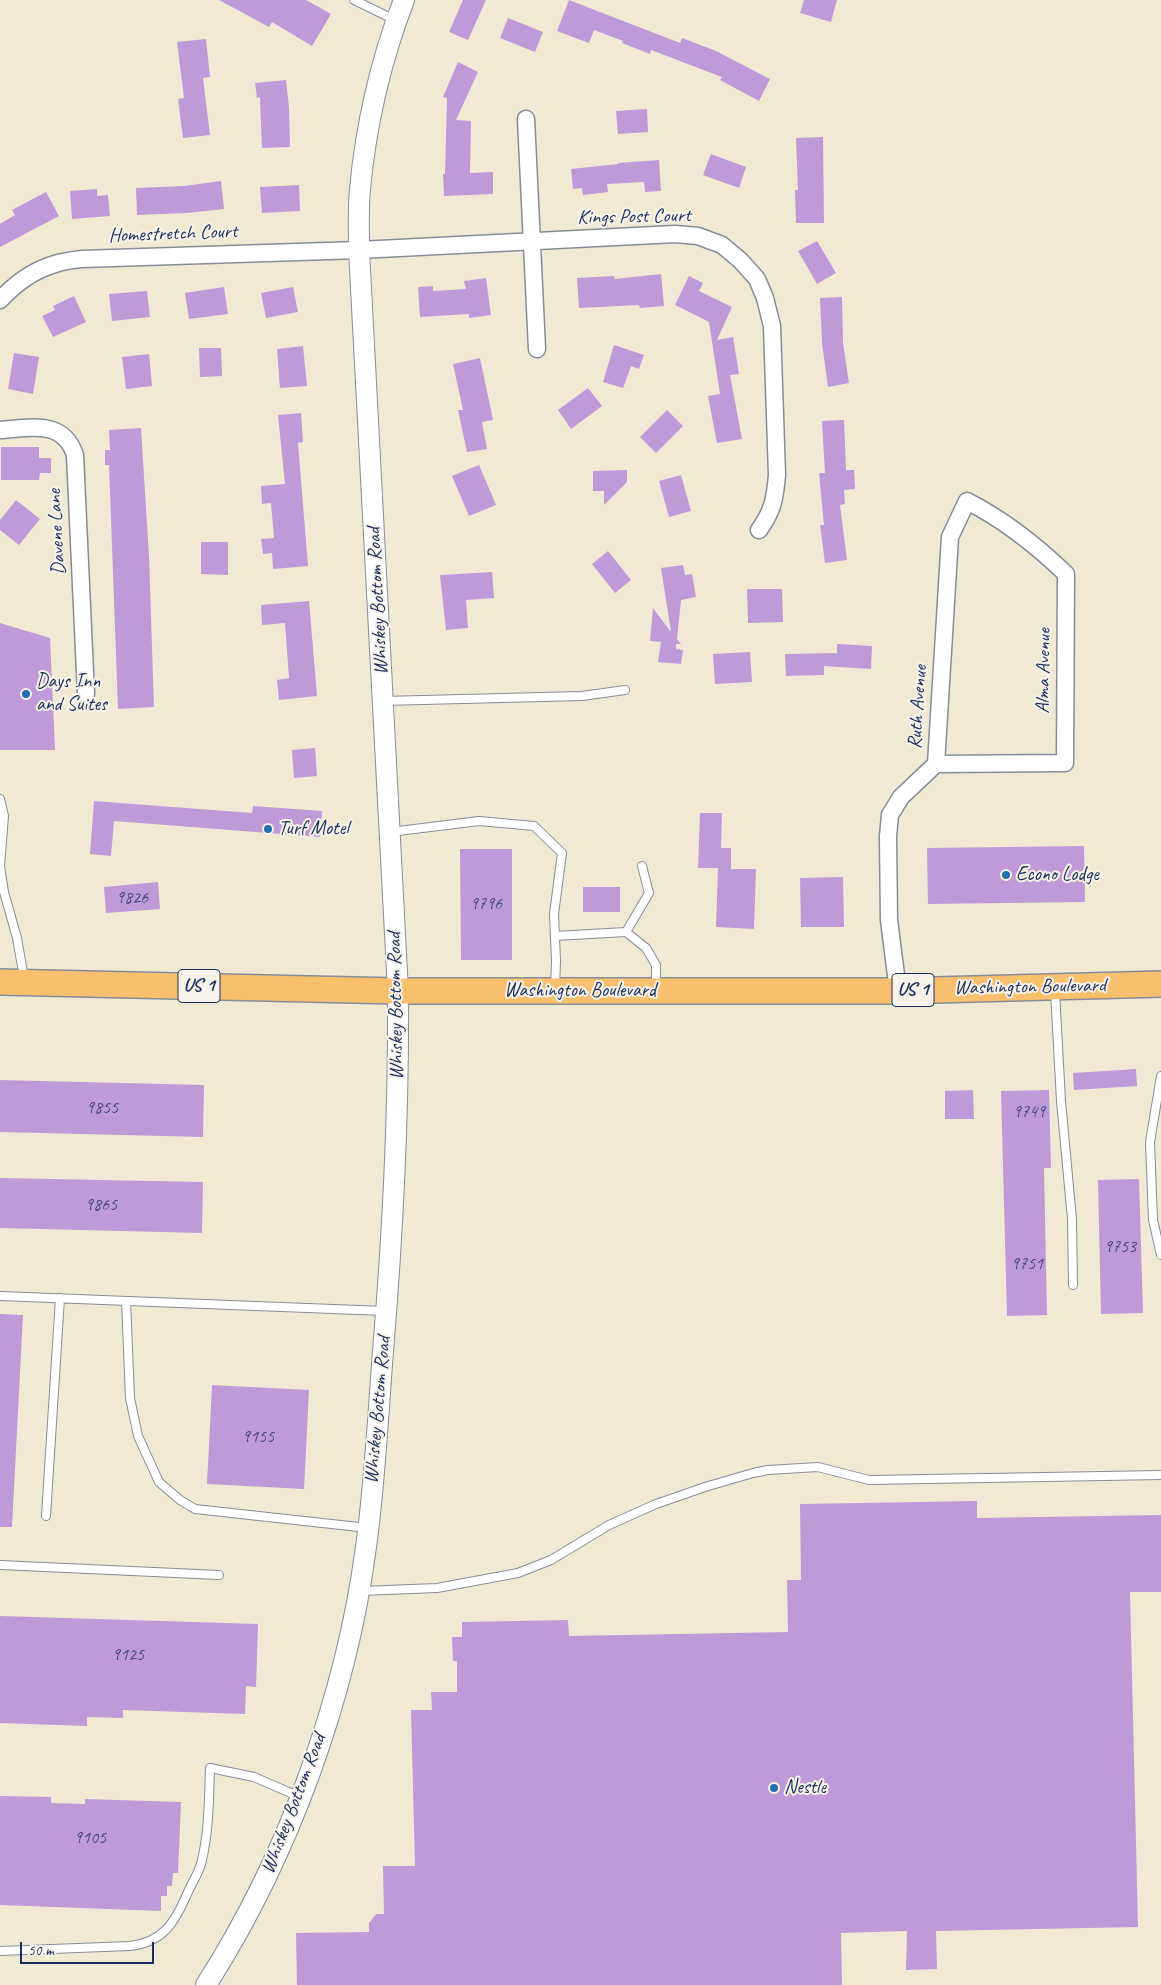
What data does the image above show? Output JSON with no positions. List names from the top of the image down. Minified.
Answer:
{"streets":{"main road":["US 1","Washington Boulevard"],"street":["Kings Post Court","Homestretch Court","Davene Lane","Whiskey Bottom Road","Alma Avenue","Ruth Avenue"]},"crossings":[["Kings Post Court","Homestretch Court"],["Kings Post Court","Whiskey Bottom Road"],["Homestretch Court","Whiskey Bottom Road"],["Whiskey Bottom Road","Washington Boulevard"],["Alma Avenue","Ruth Avenue"],["Ruth Avenue","Washington Boulevard"]],"places":["Days Inn and Suites","Turf Motel","Econo Lodge","Nestle"],"house_numbers":["9826","9796","9855","9749","9865","9753","9751","9155","9125","9105"],"scale_bar":"50 m"}
